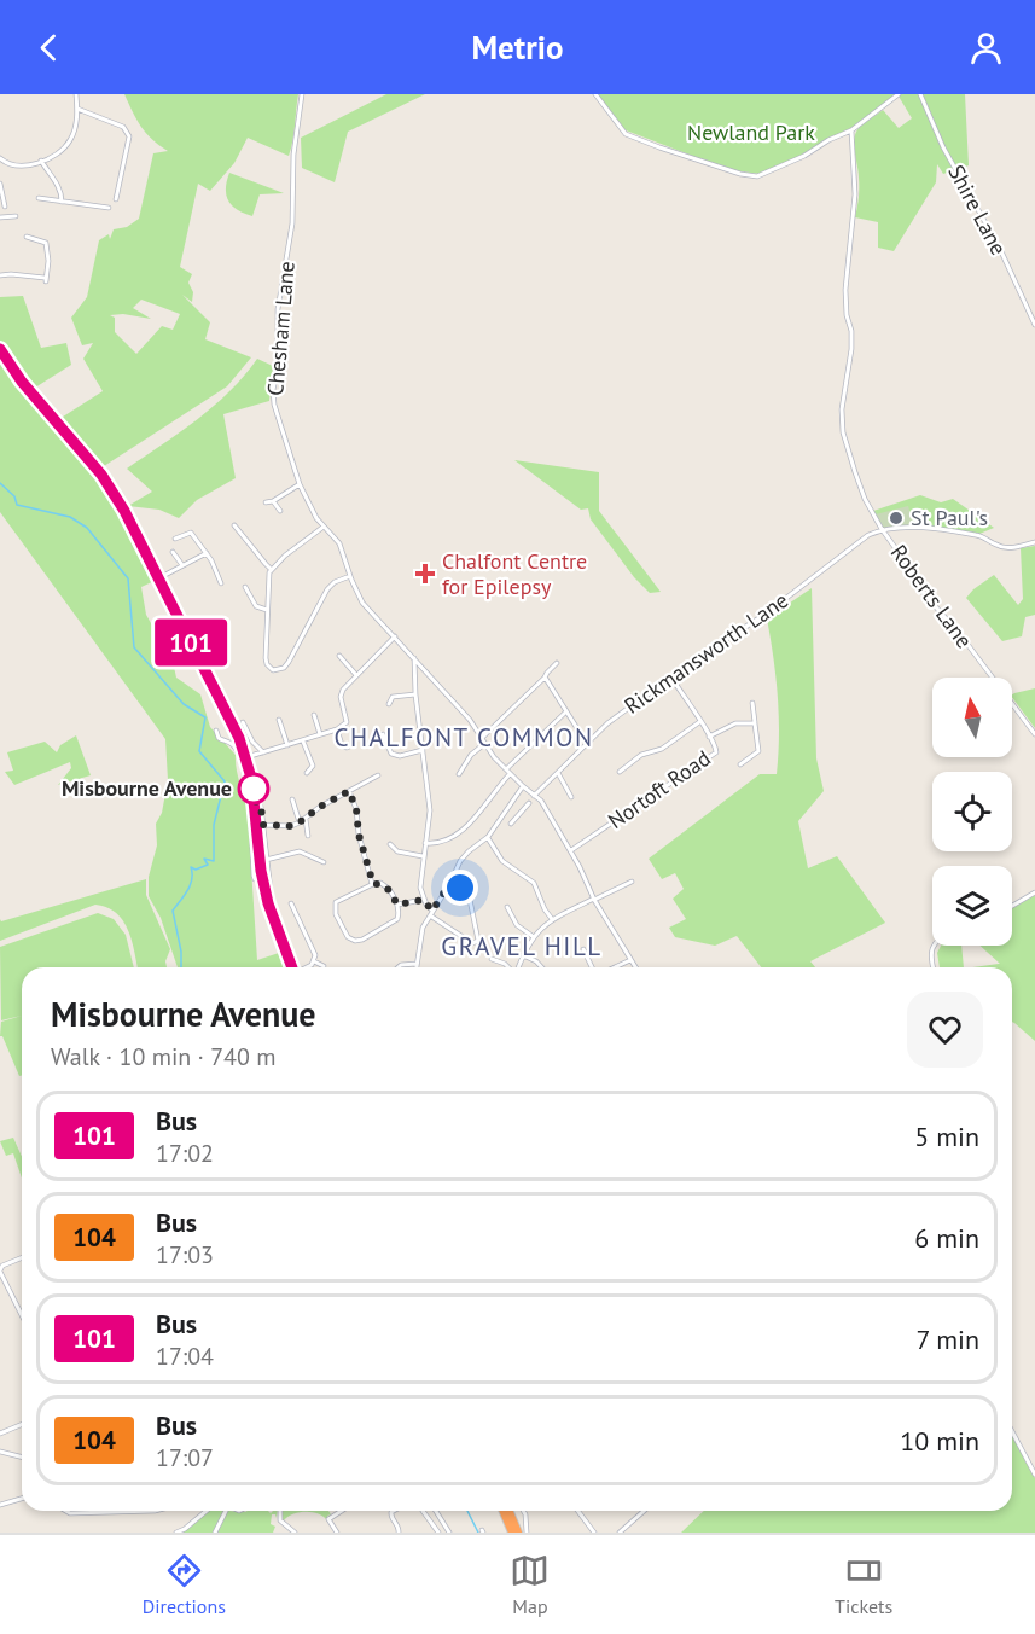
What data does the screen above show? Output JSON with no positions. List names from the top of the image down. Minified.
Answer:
{"streets":{"street":["Shire Lane","Chesham Lane","Roberts Lane","Rickmansworth Lane","Nortoft Road"]},"crossings":[["Roberts Lane","Rickmansworth Lane"],["Rickmansworth Lane","Nortoft Road"]],"districts":["CHALFONT COMMON","GRAVEL HILL"],"parks":["Newland Park"],"places":{"other":["St Paul's","Misbourne Avenue"],"health":["Chalfont Centre for Epilepsy"]},"lines":["bus line 101"],"north":"top","page":{"header":"Metrio","on_map":"101","heading":["Misbourne Avenue","Walk · 10 min · 740 m"],"list":[{"mark":"101","name":"Bus","note":"17:02","value":"5 min"},{"mark":"104","name":"Bus","note":"17:03","value":"6 min"},{"mark":"101","name":"Bus","note":"17:04","value":"7 min"},{"mark":"104","name":"Bus","note":"17:07","value":"10 min"}],"tabs":["Directions","Map","Tickets"]}}
